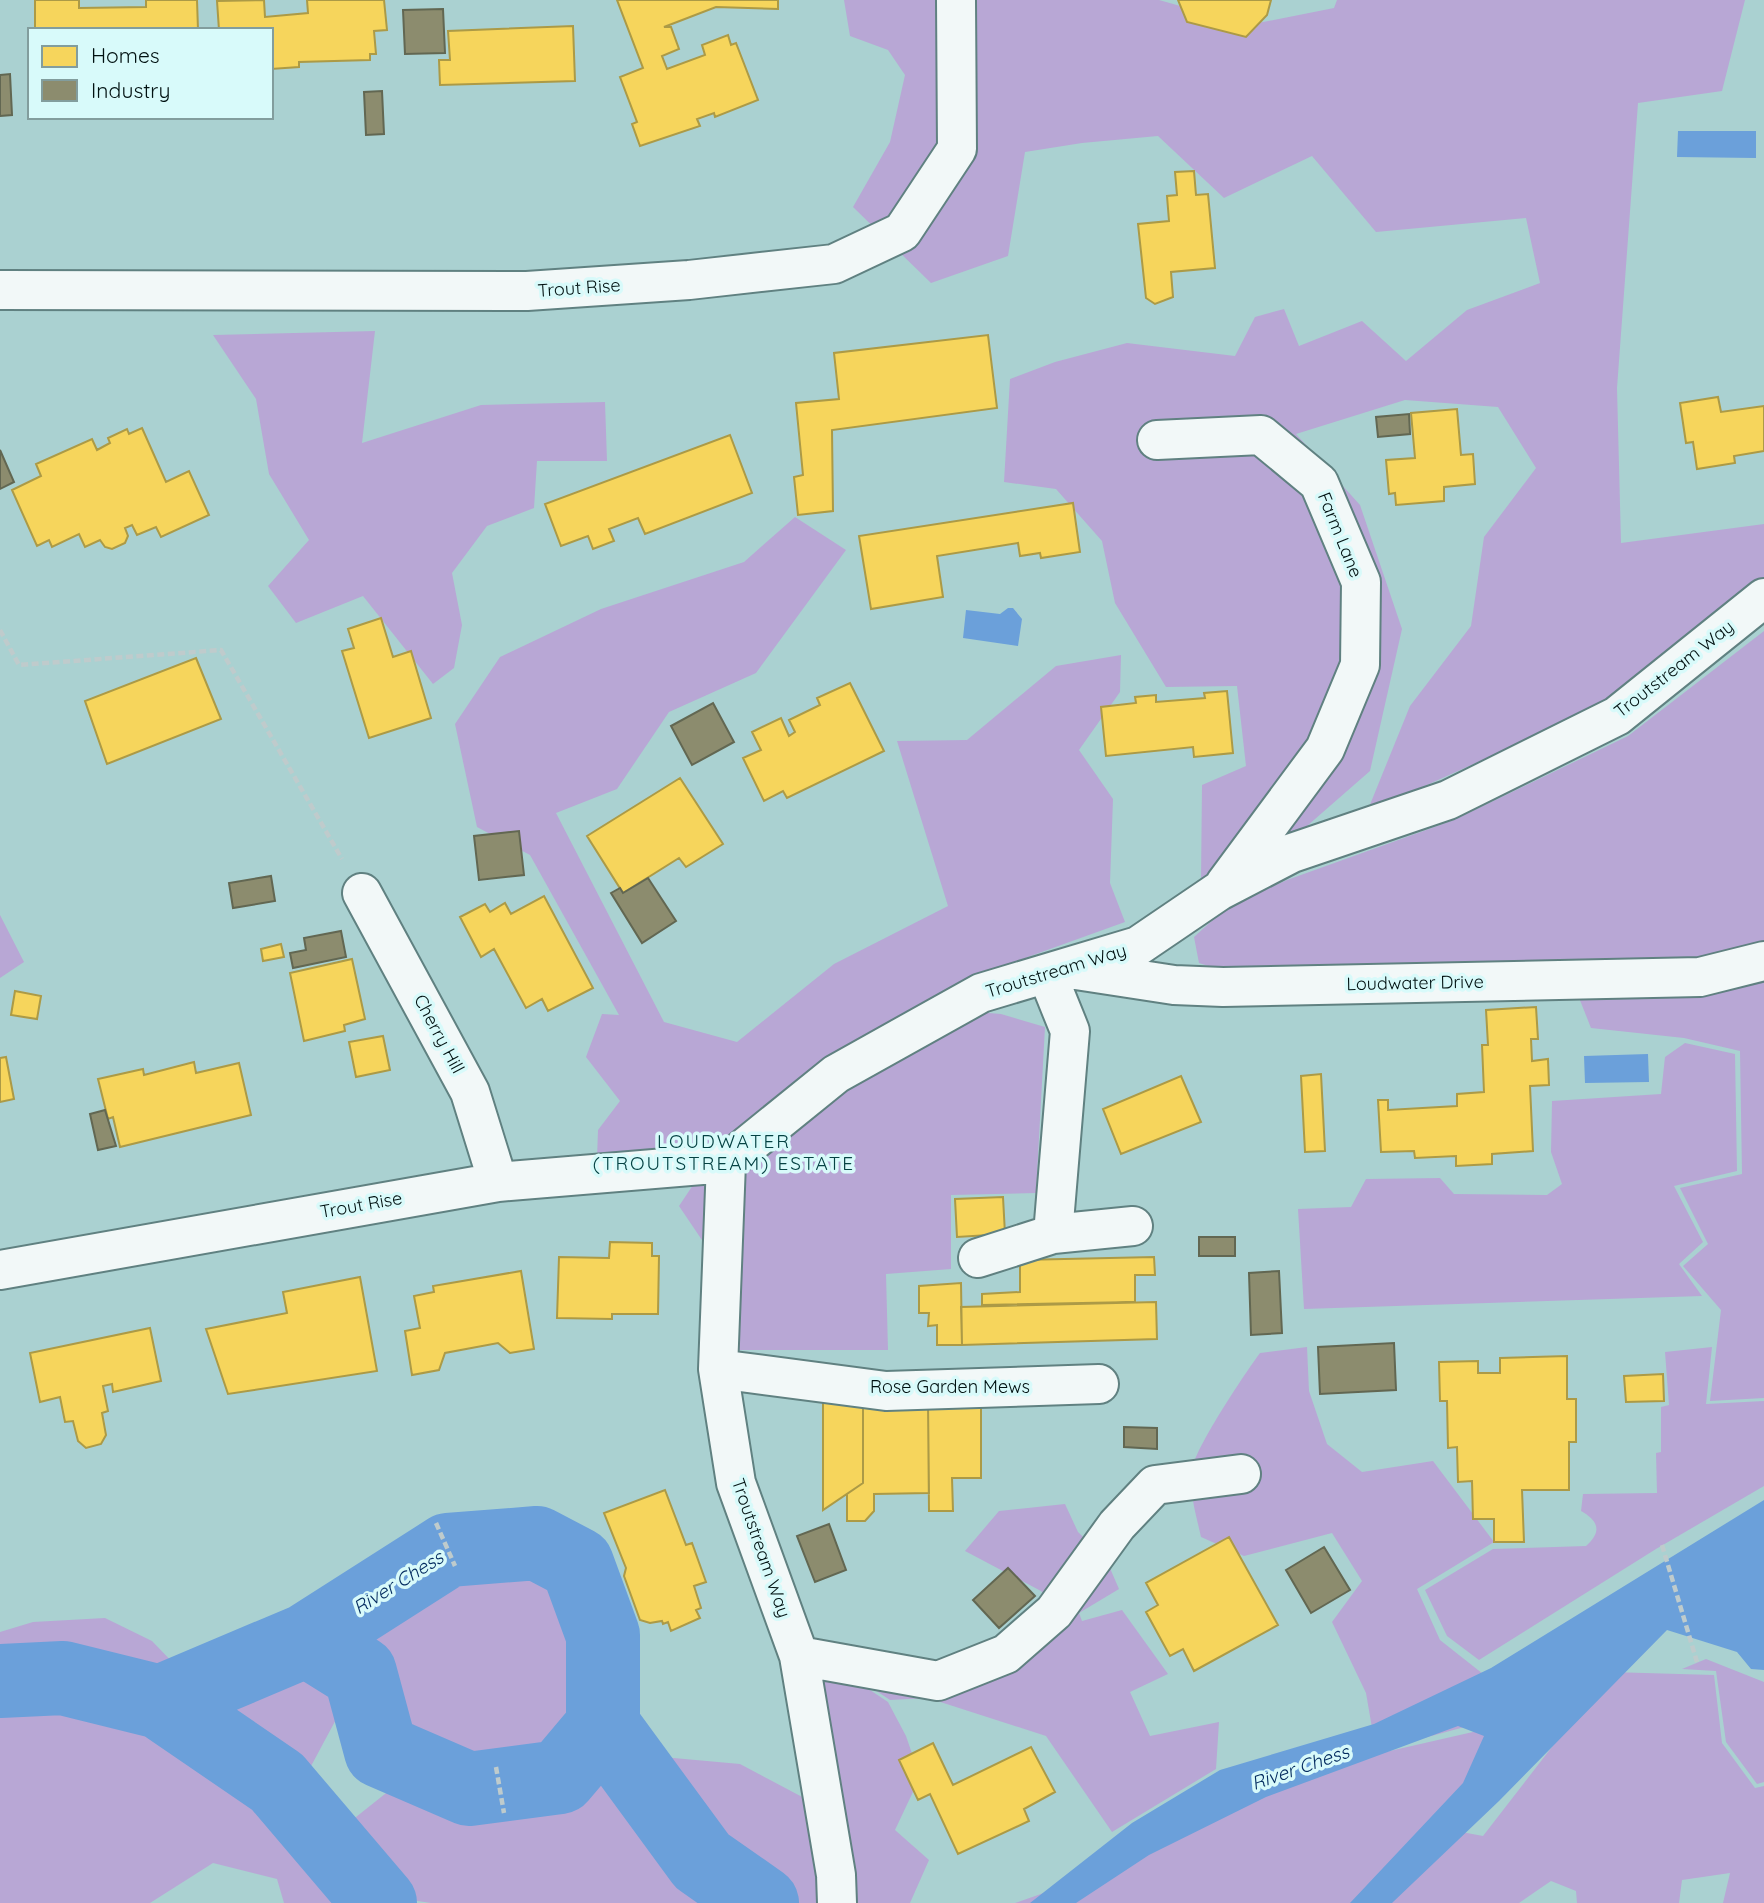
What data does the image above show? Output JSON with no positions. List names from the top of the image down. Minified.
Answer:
{"streets":{"street":["Trout Rise","Farm Lane","Troutstream Way","Loudwater Drive","Cherry Hill","Rose Garden Mews"]},"crossings":[["Trout Rise","Troutstream Way"],["Trout Rise","Cherry Hill"],["Farm Lane","Troutstream Way"],["Troutstream Way","Loudwater Drive"],["Troutstream Way","Rose Garden Mews"]],"districts":["LOUDWATER (TROUTSTREAM) ESTATE"],"water":["River Chess"],"legend":["Homes","Industry"]}
